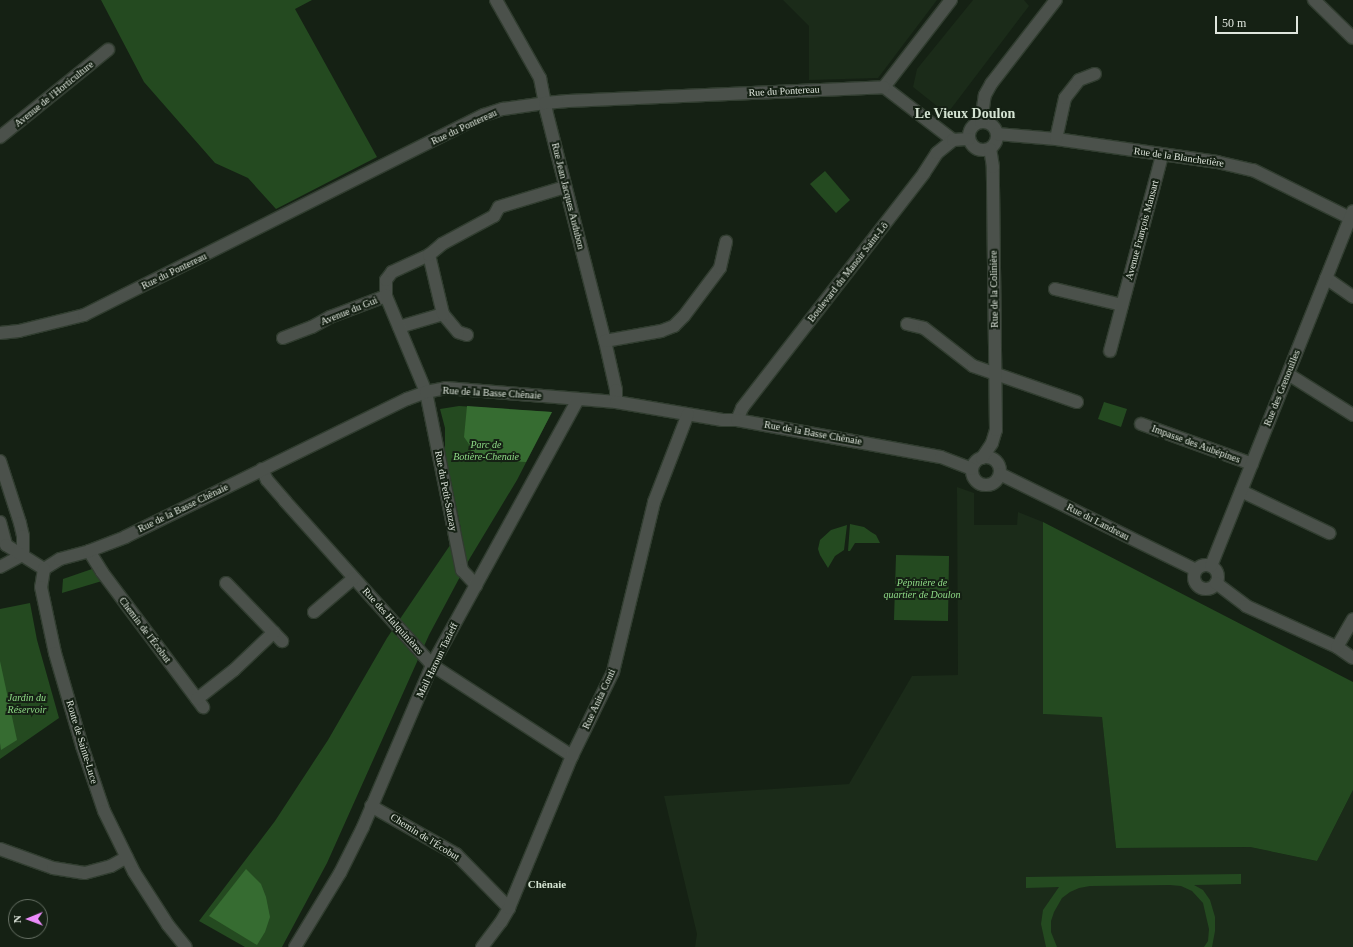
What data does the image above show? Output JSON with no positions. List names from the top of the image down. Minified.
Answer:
{"streets":{"street":["Rue du Pontereau","Avenue de l'Horticulture","Rue de la Blanchetière","Rue Jean Jacques Audubon","Avenue François Mansart","Boulevard du Manoir Saint-Lô","Rue de la Colinière","Avenue du Gui","Rue des Grenouilles","Rue de la Basse Chênaie","Impasse des Aubépines","Rue du Petit-Sauzay","Rue du Landreau","Rue des Halquinières","Chemin de l'Écobut","Mail Haroun Tazieff","Rue Anita Conti","Route de Sainte-Luce"]},"crossings":[["Rue du Pontereau","Rue Jean Jacques Audubon"],["Rue de la Blanchetière","Avenue François Mansart"],["Rue de la Blanchetière","Rue de la Colinière"],["Rue de la Blanchetière","Rue des Grenouilles"],["Rue Jean Jacques Audubon","Rue de la Basse Chênaie"],["Boulevard du Manoir Saint-Lô","Rue de la Basse Chênaie"],["Rue de la Colinière","Rue de la Basse Chênaie"],["Rue de la Colinière","Rue du Landreau"],["Avenue du Gui","Rue de la Basse Chênaie"],["Avenue du Gui","Rue du Petit-Sauzay"],["Rue des Grenouilles","Impasse des Aubépines"],["Rue des Grenouilles","Rue du Landreau"],["Rue de la Basse Chênaie","Rue du Petit-Sauzay"],["Rue de la Basse Chênaie","Rue du Landreau"],["Rue de la Basse Chênaie","Rue des Halquinières"],["Rue de la Basse Chênaie","Chemin de l'Écobut"],["Rue de la Basse Chênaie","Mail Haroun Tazieff"],["Rue de la Basse Chênaie","Rue Anita Conti"],["Rue de la Basse Chênaie","Route de Sainte-Luce"],["Rue du Petit-Sauzay","Mail Haroun Tazieff"],["Rue des Halquinières","Mail Haroun Tazieff"],["Rue des Halquinières","Rue Anita Conti"],["Chemin de l'Écobut","Mail Haroun Tazieff"],["Chemin de l'Écobut","Rue Anita Conti"]],"districts":["Le Vieux Doulon","Chênaie"],"parks":["Parc de Botière-Chenaie","Pépinière de quartier de Doulon","Jardin du Réservoir"],"scale_bar":"50 m","north":"left"}
